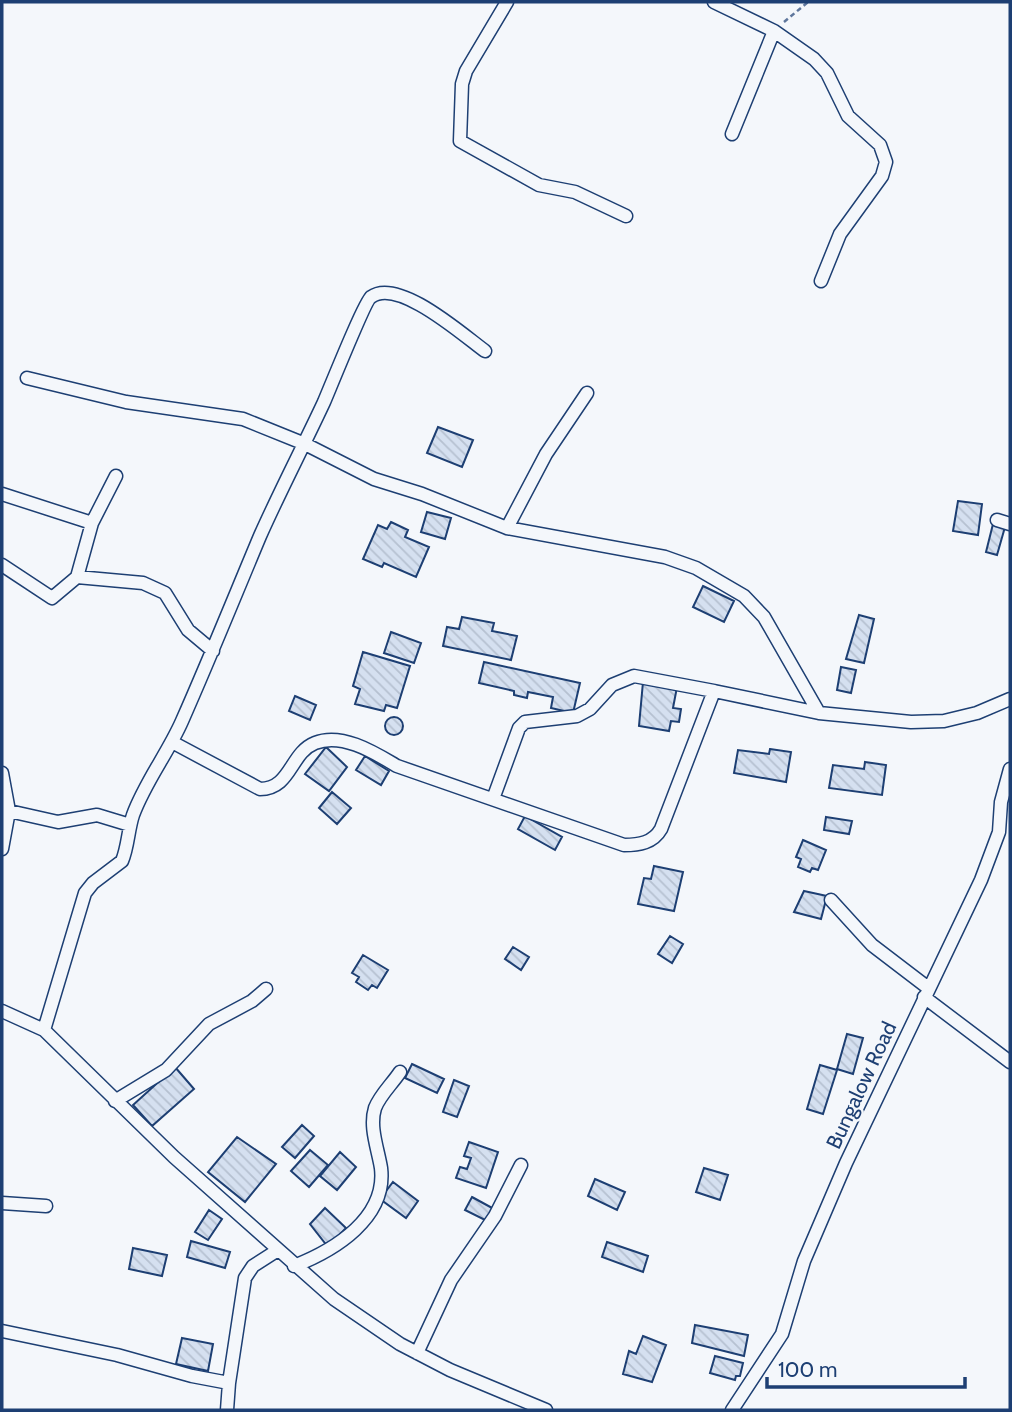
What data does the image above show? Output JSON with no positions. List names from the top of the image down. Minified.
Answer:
{"streets":{"street":["Bungalow Road"]},"scale_bar":"100 m"}
